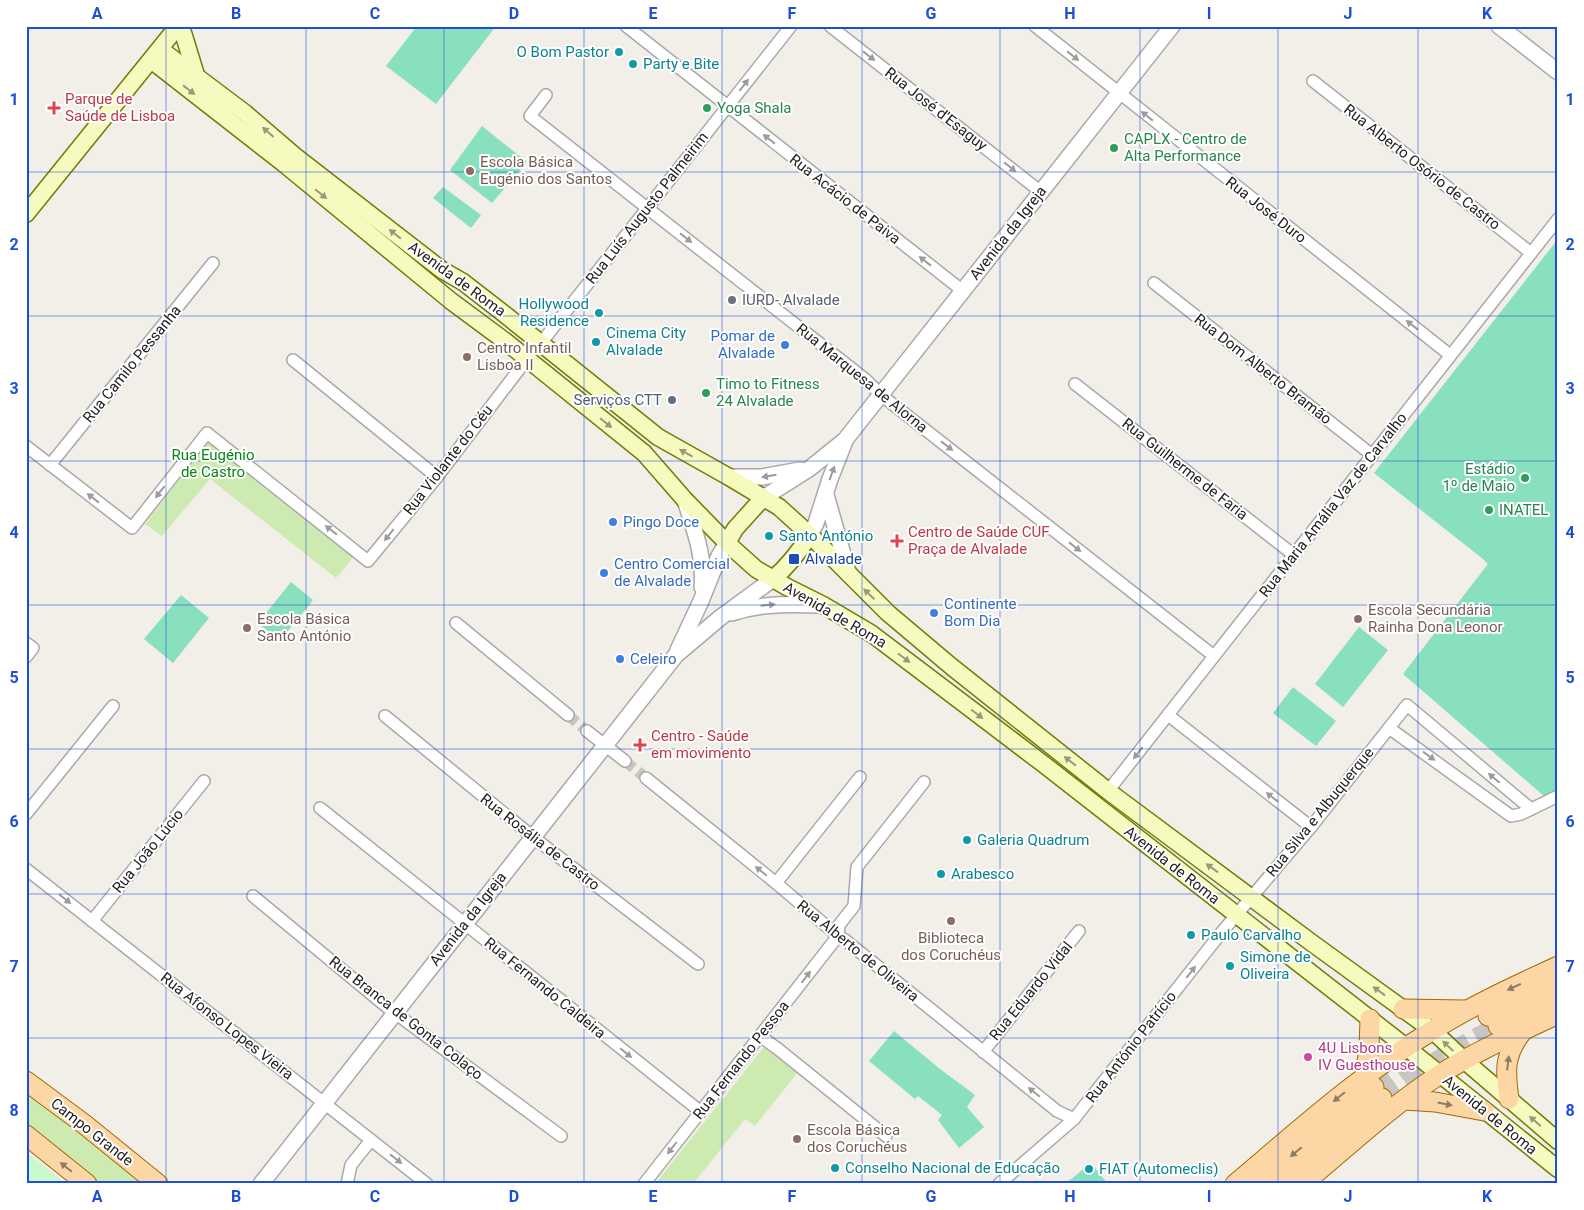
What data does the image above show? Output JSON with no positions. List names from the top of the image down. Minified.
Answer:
{"streets":{"main road":["Avenida de Roma","Campo Grande"],"street":["Rua José d'Esaguy","Rua Alberto Osório de Castro","Rua Acácio de Paiva","Rua Luís Augusto Palmeirim","Rua José Duro","Avenida da Igreja","Rua Camilo Pessanha","Rua Dom Alberto Bramão","Rua Marquesa de Alorna","Rua Violante do Céu","Rua Guilherme de Faria","Rua Maria Amália Vaz de Carvalho","Rua Silva e Albuquerque","Rua Rosália de Castro","Rua João Lúcio","Rua Alberto de Oliveira","Rua Fernando Caldeira","Rua Eduardo Vidal","Rua Branca de Gonta Colaço","Rua Afonso Lopes Vieira","Rua António Patrício","Rua Fernando Pessoa"]},"crossings":[["Rua José d'Esaguy","Avenida da Igreja"],["Rua Alberto Osório de Castro","Rua Maria Amália Vaz de Carvalho"],["Rua Acácio de Paiva","Rua Luís Augusto Palmeirim"],["Rua Acácio de Paiva","Avenida da Igreja"],["Rua Luís Augusto Palmeirim","Avenida de Roma"],["Rua Luís Augusto Palmeirim","Rua Marquesa de Alorna"],["Rua José Duro","Avenida da Igreja"],["Rua José Duro","Rua Maria Amália Vaz de Carvalho"],["Avenida da Igreja","Avenida de Roma"],["Avenida da Igreja","Rua Marquesa de Alorna"],["Avenida da Igreja","Rua Rosália de Castro"],["Avenida da Igreja","Rua Fernando Caldeira"],["Avenida da Igreja","Rua Branca de Gonta Colaço"],["Avenida da Igreja","Rua Afonso Lopes Vieira"],["Avenida de Roma","Rua Violante do Céu"],["Avenida de Roma","Rua Maria Amália Vaz de Carvalho"],["Avenida de Roma","Rua Silva e Albuquerque"],["Avenida de Roma","Rua António Patrício"],["Rua Camilo Pessanha","Rua Violante do Céu"],["Rua Dom Alberto Bramão","Rua Maria Amália Vaz de Carvalho"],["Rua Marquesa de Alorna","Rua Maria Amália Vaz de Carvalho"],["Rua Guilherme de Faria","Rua Maria Amália Vaz de Carvalho"],["Rua Silva e Albuquerque","Rua António Patrício"],["Rua João Lúcio","Rua Afonso Lopes Vieira"],["Rua Alberto de Oliveira","Rua Eduardo Vidal"],["Rua Alberto de Oliveira","Rua António Patrício"],["Rua Alberto de Oliveira","Rua Fernando Pessoa"],["Rua Fernando Caldeira","Rua Fernando Pessoa"]],"one_way":["Rua José d'Esaguy","Rua Acácio de Paiva","Rua Marquesa de Alorna","Rua Alberto de Oliveira","Rua Fernando Caldeira","Rua António Patrício"],"parks":["Rua Eugénio de Castro"],"places":{"other":["O Bom Pastor","Party e Bite","Yoga Shala","CAPLX - Centro de Alta Performance","Escola Básica Eugénio dos Santos","IURD- Alvalade","Hollywood Residence","Cinema City Alvalade","Pomar de Alvalade","Centro Infantil Lisboa II","Timo to Fitness 24 Alvalade","Serviços CTT","Estádio 1º de Maio","INATEL","Pingo Doce","Santo António","Centro Comercial de Alvalade","Continente Bom Dia","Escola Secundária Rainha Dona Leonor","Escola Básica Santo António","Celeiro","Galeria Quadrum","Arabesco","Biblioteca dos Coruchéus","Paulo Carvalho","Simone de Oliveira","4U Lisbons IV Guesthouse","Escola Básica dos Coruchéus","Conselho Nacional de Educação","FIAT (Automeclis)"],"health":["Parque de Saúde de Lisboa","Centro de Saúde CUF Praça de Alvalade","Centro - Saúde em movimento"],"transit":["Alvalade"]},"grid":{"columns":["A","B","C","D","E","F","G","H","I","J","K"],"rows":["1","2","3","4","5","6","7","8"]}}
